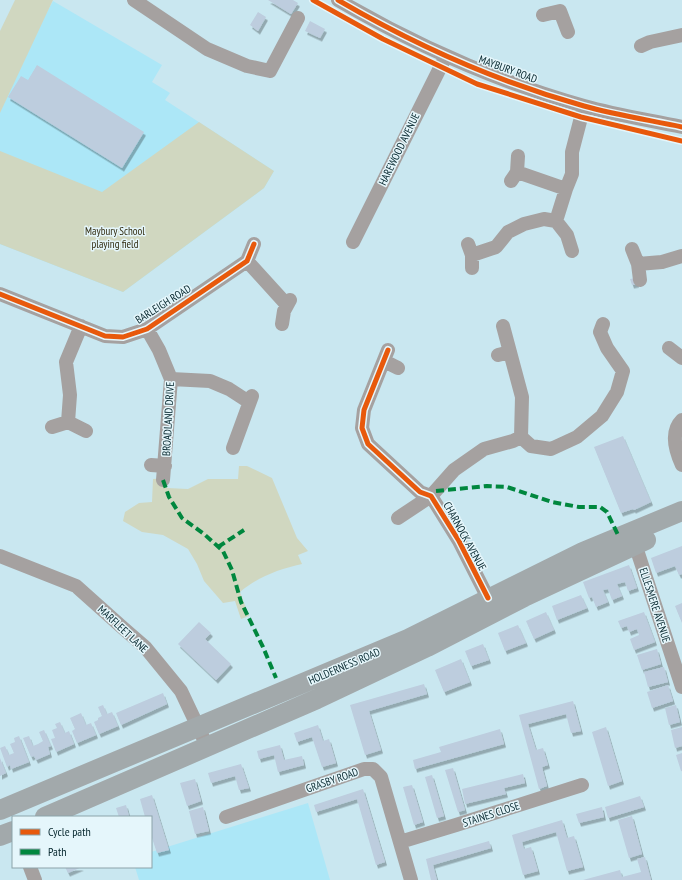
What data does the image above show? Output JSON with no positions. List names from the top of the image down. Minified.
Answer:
{"streets":{"highway":["HOLDERNESS ROAD"],"street":["MAYBURY ROAD","HAREWOOD AVENUE","BARLEIGH ROAD","BROADLAND DRIVE","CHARNOCK AVENUE","ELLESMERE AVENUE","MARFLEET LANE","GRASBY ROAD","STAINES CLOSE"]},"crossings":[["MAYBURY ROAD","HAREWOOD AVENUE"],["BARLEIGH ROAD","BROADLAND DRIVE"],["CHARNOCK AVENUE","HOLDERNESS ROAD"],["ELLESMERE AVENUE","HOLDERNESS ROAD"],["MARFLEET LANE","HOLDERNESS ROAD"],["GRASBY ROAD","STAINES CLOSE"]],"parks":["Maybury School playing field"],"legend":["Cycle path","Path"]}
